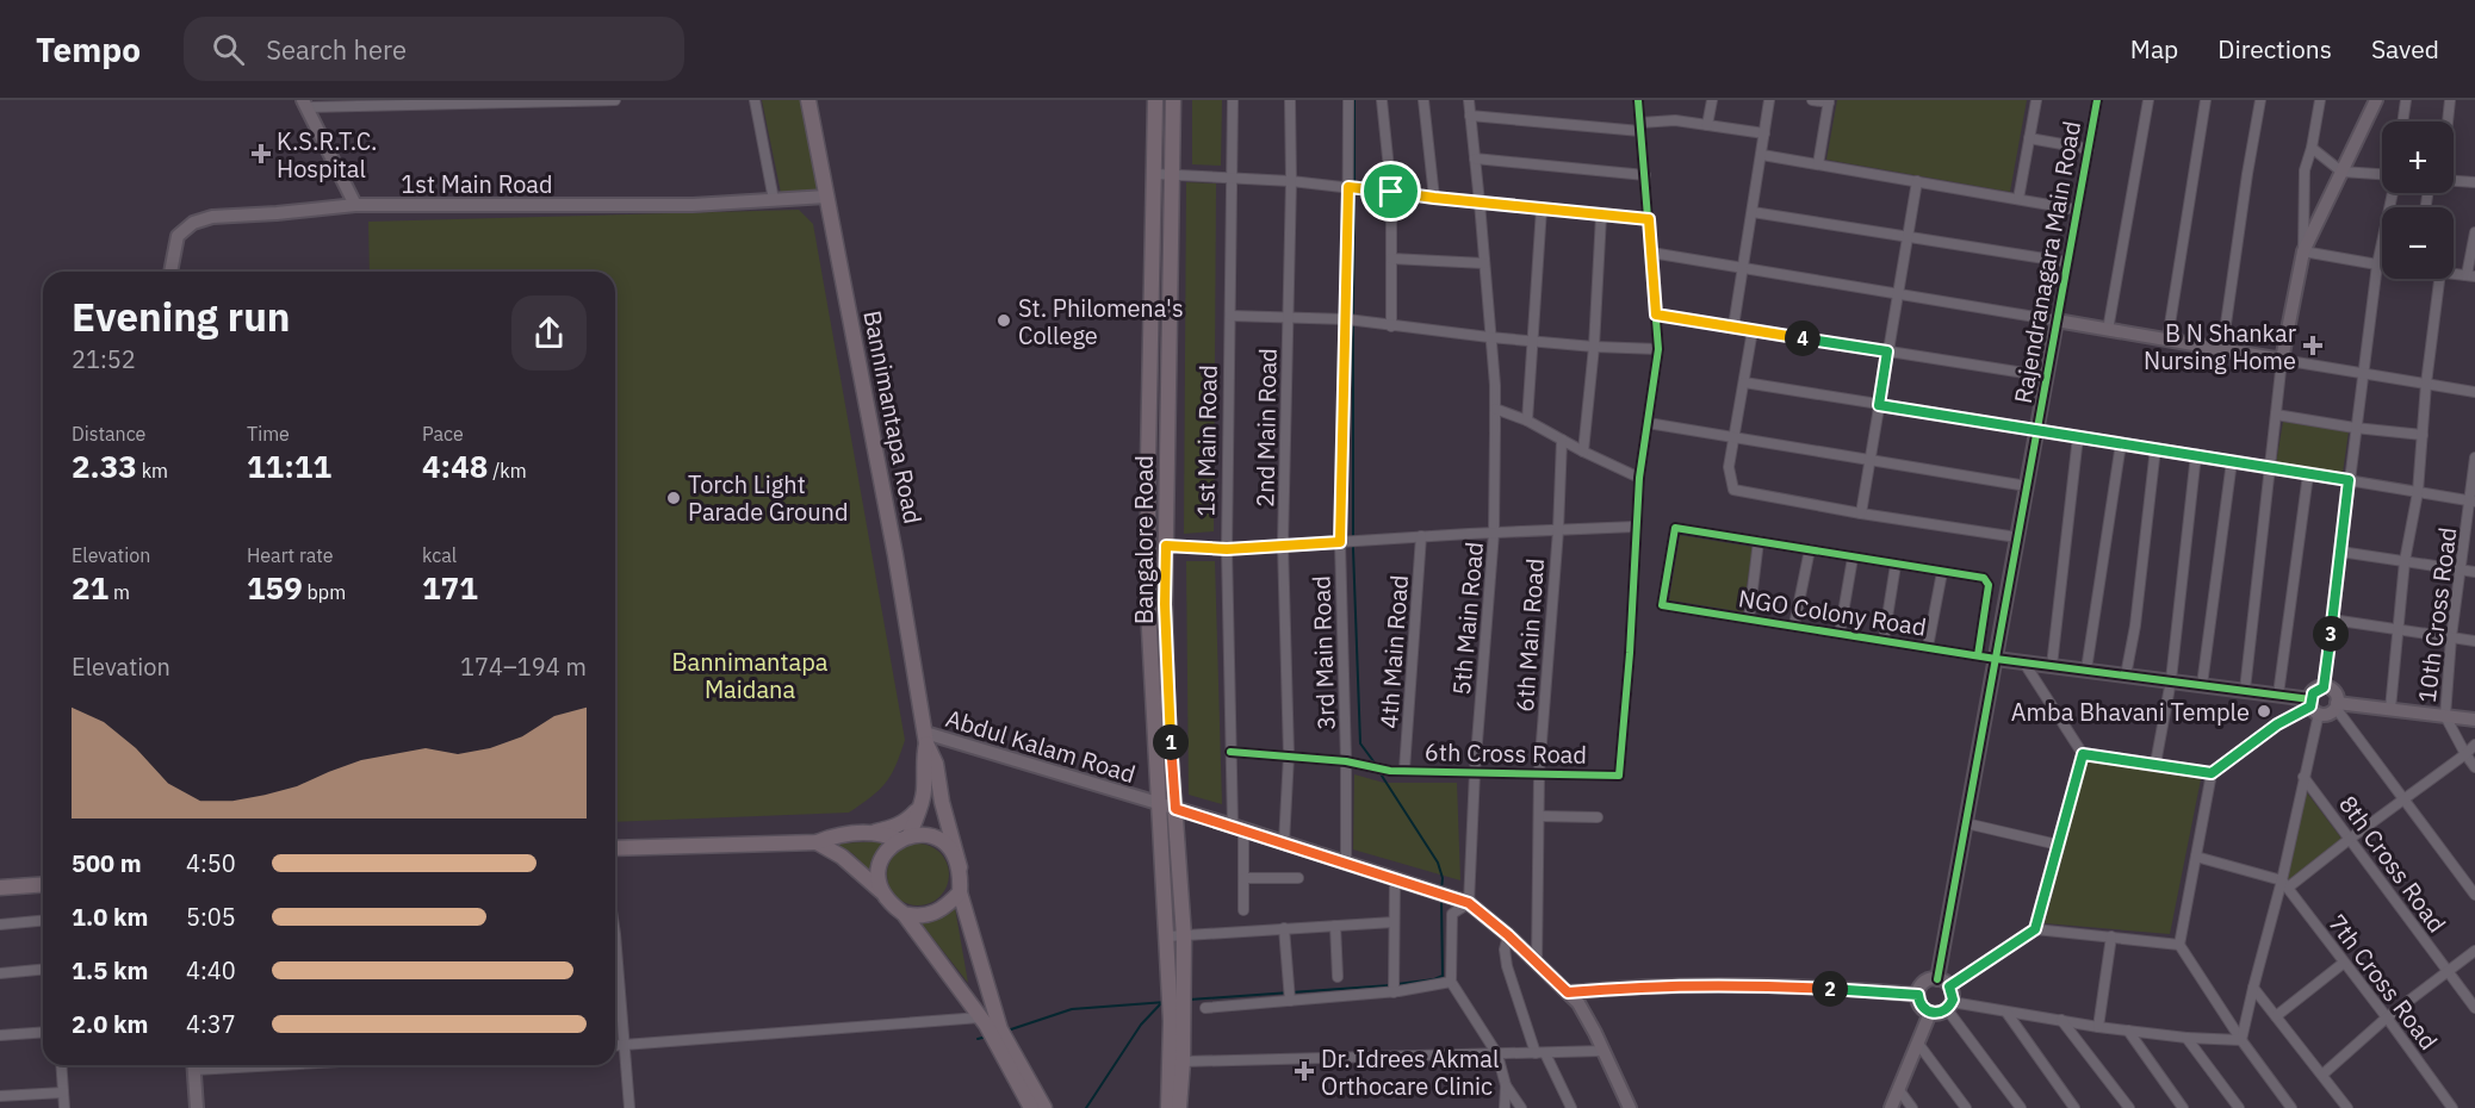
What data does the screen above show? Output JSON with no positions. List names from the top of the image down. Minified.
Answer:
{"streets":{"main road":["Bannimantapa Road","Bangalore Road"],"street":["1st Main Road","Rajendranagara Main Road","2nd Main Road","NGO Colony Road","10th Cross Road","5th Main Road","6th Main Road","4th Main Road","3rd Main Road","Abdul Kalam Road","6th Cross Road","8th Cross Road","7th Cross Road"]},"crossings":[["1st Main Road","Bannimantapa Road"],["1st Main Road","Abdul Kalam Road"],["1st Main Road","6th Cross Road"],["Rajendranagara Main Road","NGO Colony Road"],["Bannimantapa Road","Abdul Kalam Road"],["2nd Main Road","Abdul Kalam Road"],["2nd Main Road","6th Cross Road"],["Bangalore Road","Abdul Kalam Road"],["5th Main Road","Abdul Kalam Road"],["5th Main Road","6th Cross Road"],["6th Main Road","6th Cross Road"],["4th Main Road","6th Cross Road"],["3rd Main Road","Abdul Kalam Road"],["3rd Main Road","6th Cross Road"]],"parks":["Bannimantapa Maidana"],"places":{"health":["K.S.R.T.C. Hospital","B N Shankar Nursing Home","Dr. Idrees Akmal Orthocare Clinic"],"other":["St. Philomena's College","Torch Light Parade Ground","Amba Bhavani Temple"]},"page":{"header":"Tempo","search":"Search here","nav":["Map","Directions","Saved"],"map_buttons":["+","−"],"heading":["Evening run","21:52"],"pins":["4","3","1","2"],"stats":[["Distance","2.33 km"],["Time","11:11"],["Pace","4:48 /km"],["Elevation","21 m"],["Heart rate","159 bpm"],["kcal","171"]],"chart":["Elevation","174–194 m"],"list":[{"name":"500 m","note":"4:50"},{"name":"1.0 km","note":"5:05"},{"name":"1.5 km","note":"4:40"},{"name":"2.0 km","note":"4:37"}]}}
